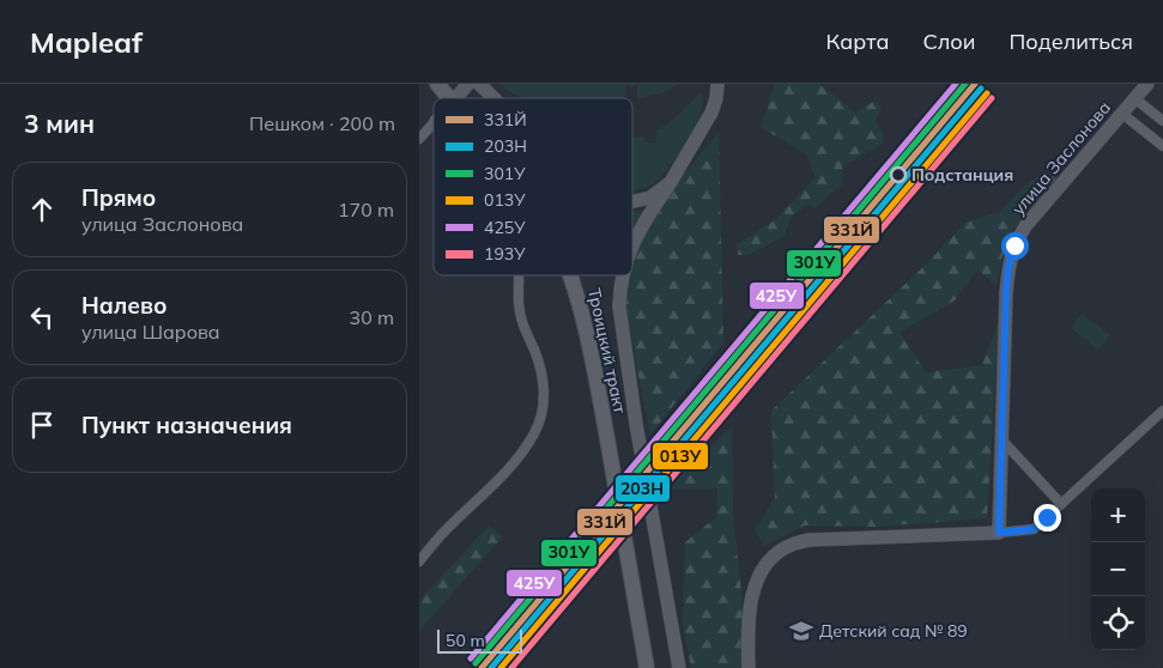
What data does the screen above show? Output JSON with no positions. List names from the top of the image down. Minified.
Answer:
{"streets":{"main road":["улица Заслонова","Троицкий тракт"]},"places":{"other":["Подстанция"],"school or university":["Детский сад № 89"]},"lines":["transit line 331Й","transit line 301У","transit line 425У","transit line 203Н","transit line 013У","transit line 193У"],"legend":["331Й","203Н","301У","013У","425У","193У"],"scale_bar":"50 m","page":{"header":"Mapleaf","nav":["Карта","Слои","Поделиться"],"heading":["3 мин","Пешком · 200 m"],"list":[["Прямо","улица Заслонова","170 m"],["Налево","улица Шарова","30 m"],"Пункт назначения"],"map_buttons":["+","−"],"scale":"50 m"}}
